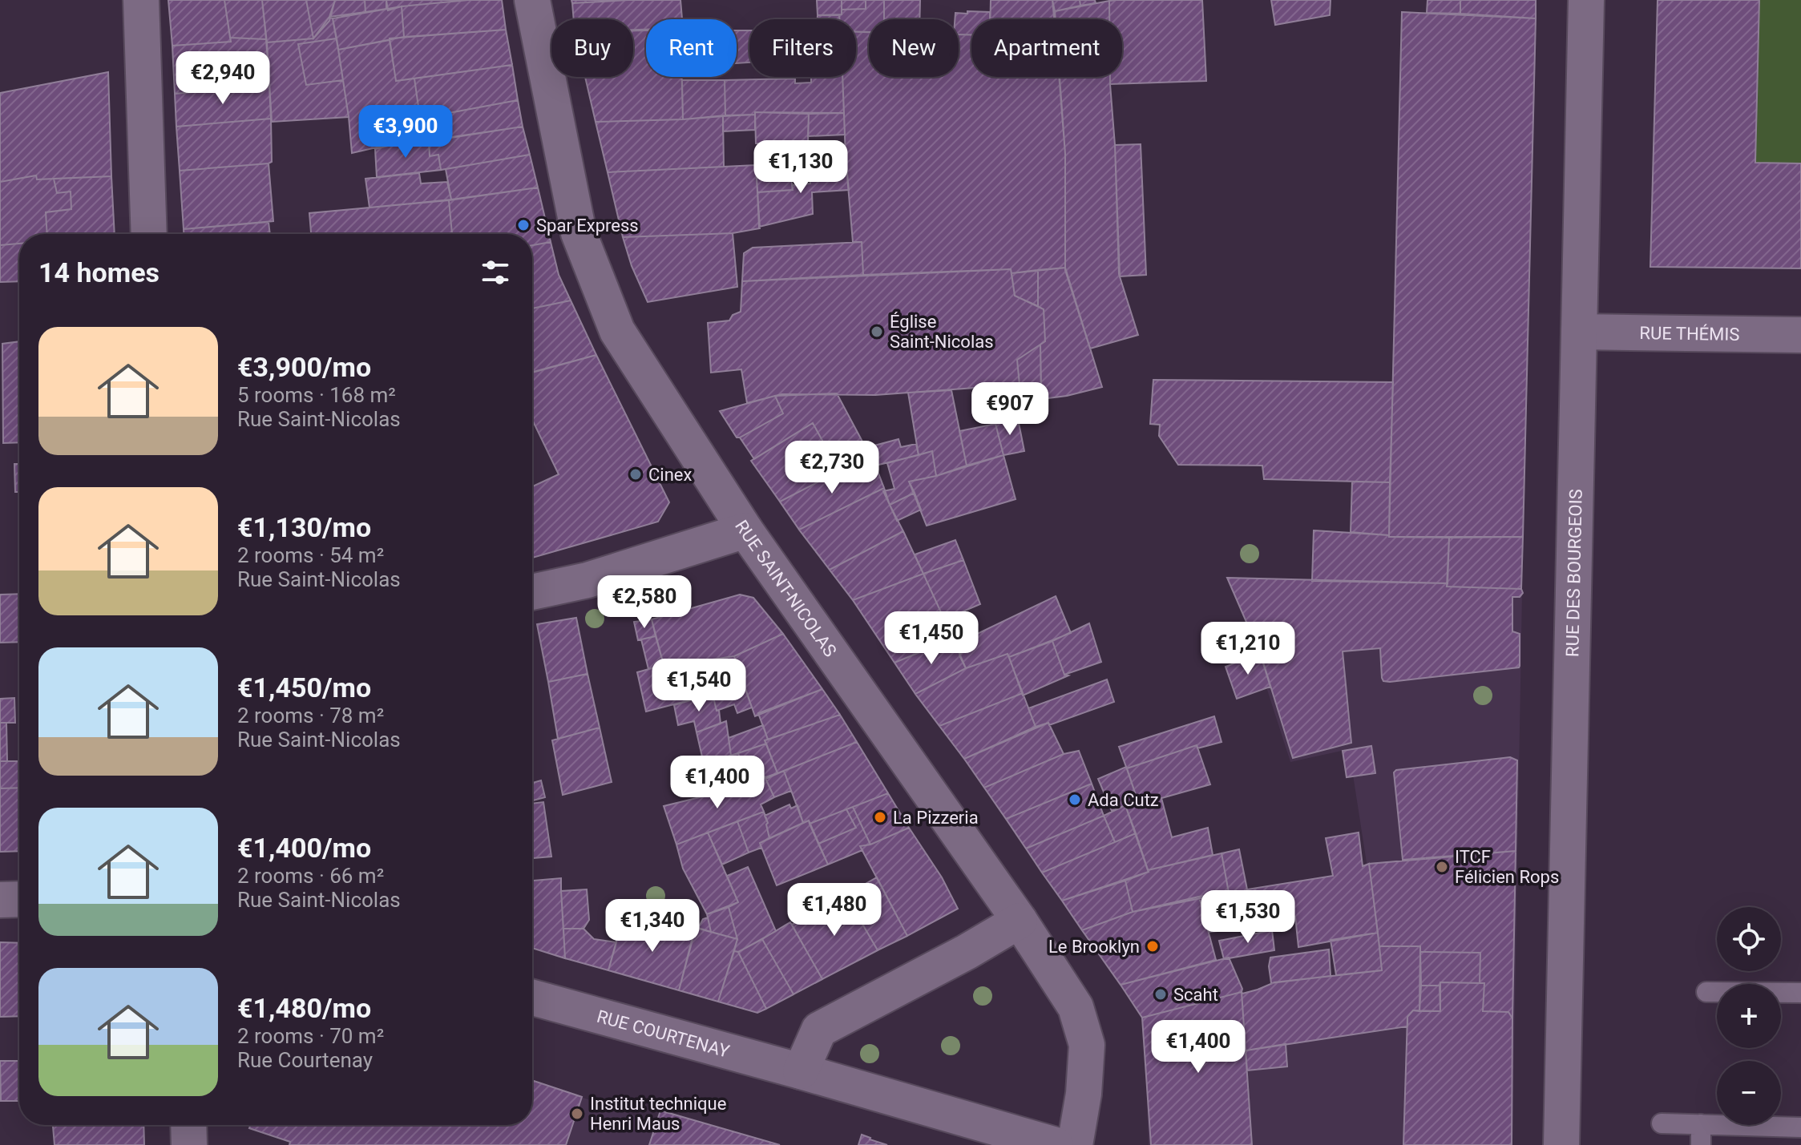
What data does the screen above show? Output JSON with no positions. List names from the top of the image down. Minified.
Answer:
{"streets":{"street":["RUE THÉMIS","RUE DES BOURGEOIS","RUE SAINT-NICOLAS","RUE COURTENAY"]},"crossings":[["RUE THÉMIS","RUE DES BOURGEOIS"]],"places":["Spar Express","Église Saint-Nicolas","Cinex","Ada Cutz","La Pizzeria","ITCF Félicien Rops","Le Brooklyn","Scaht","Institut technique Henri Maus"],"page":{"chip":["Buy","Rent","Filters","New","Apartment"],"price":["€2,940","€3,900","€1,130","€907","€2,730","€2,580","€1,450","€1,210","€1,540","€1,400","€1,480","€1,530","€1,340","€1,400"],"heading":"14 homes","list":[{"name":"€3,900/mo","note":"5 rooms · 168 m² · Rue Saint-Nicolas"},{"name":"€1,130/mo","note":"2 rooms · 54 m² · Rue Saint-Nicolas"},{"name":"€1,450/mo","note":"2 rooms · 78 m² · Rue Saint-Nicolas"},{"name":"€1,400/mo","note":"2 rooms · 66 m² · Rue Saint-Nicolas"},{"name":"€1,480/mo","note":"2 rooms · 70 m² · Rue Courtenay"}],"map_buttons":["+","−"]}}
